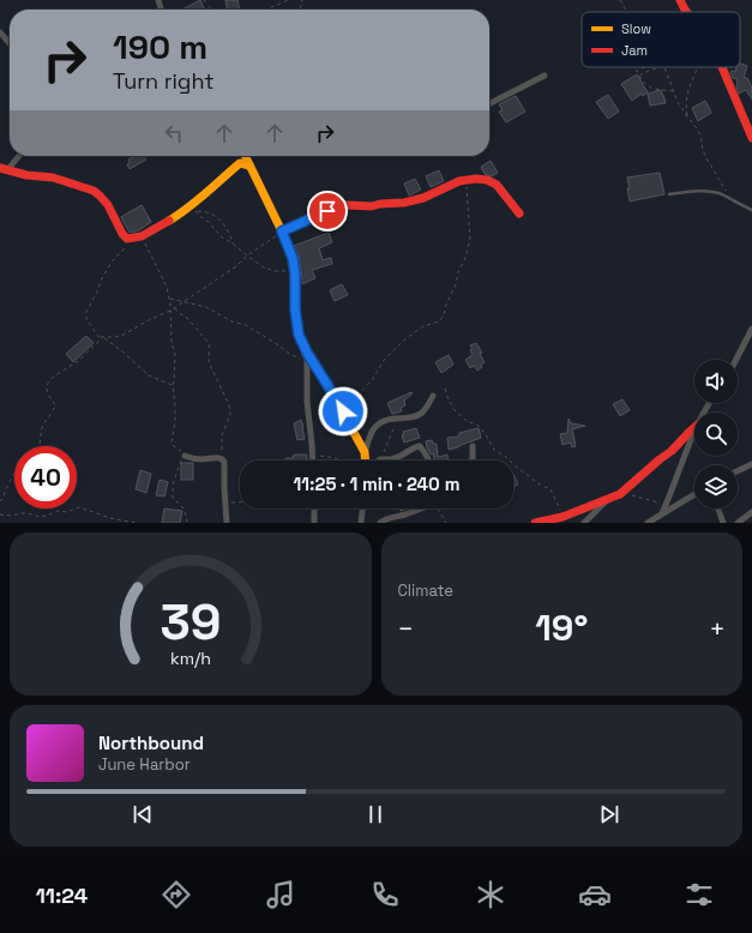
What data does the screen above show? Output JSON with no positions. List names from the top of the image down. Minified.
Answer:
{"legend":["Slow","Jam"],"page":{"turn":["190 m","Turn right"],"limit":"40","trip":"11:25 · 1 min · 240 m","tile":"Climate","heat":["−","19°","+"],"song":["Northbound","June Harbor"],"tabs":"11:24","gauge":["39","km/h"]}}
